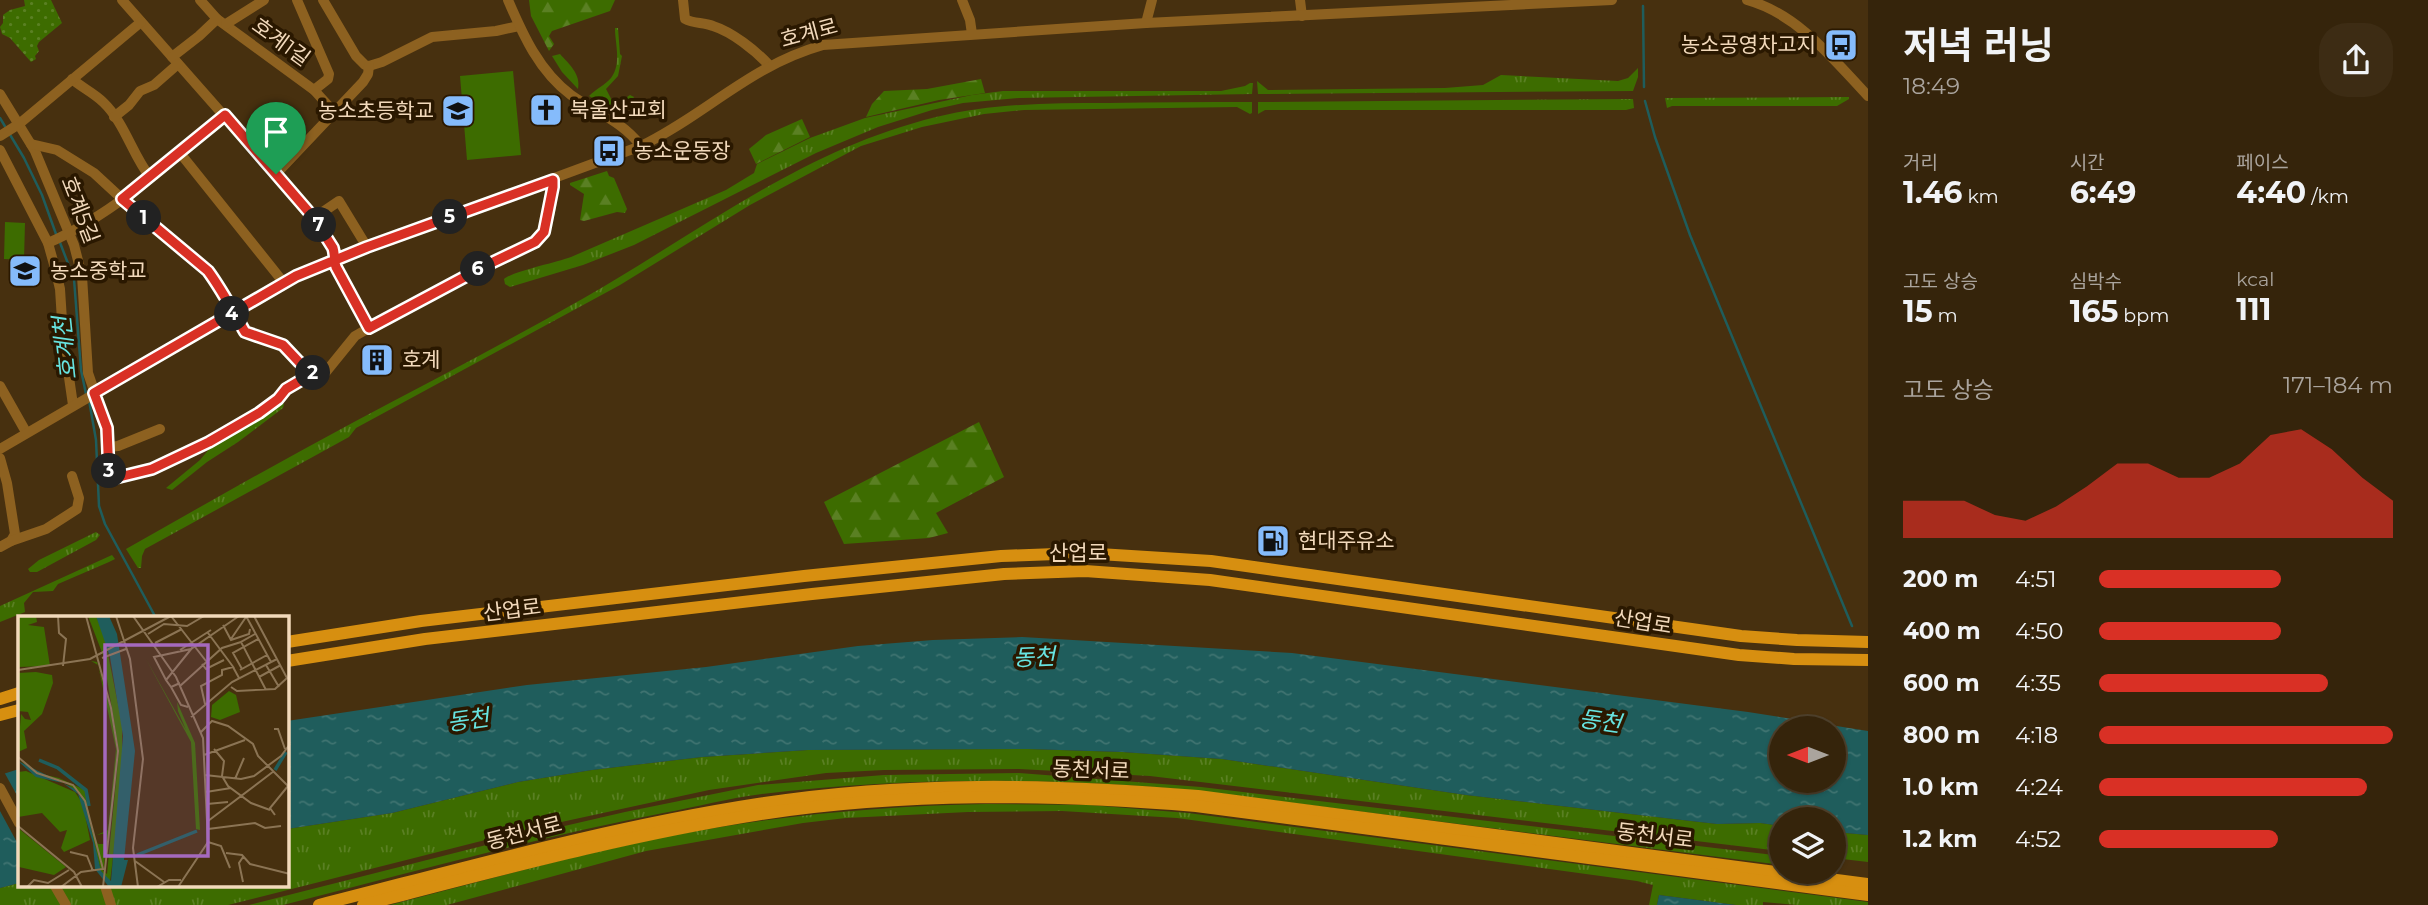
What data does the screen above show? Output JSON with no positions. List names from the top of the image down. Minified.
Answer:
{"streets":{"main road":["산업로","동천서로"],"street":["호계로","호계1길","호계5길"]},"crossings":[["호계로","호계5길"]],"water":["호계천","동천"],"places":{"bus stop":["농소공영차고지","농소운동장"],"church":["북울산교회"],"school or university":["농소초등학교","농소중학교"],"building":["호계"],"fuel station":["현대주유소"]},"north":"left","page":{"heading":["저녁 러닝","18:49"],"stats":[["거리","1.46 km"],["시간","6:49"],["페이스","4:40 /km"],["고도 상승","15 m"],["심박수","165 bpm"],["kcal","111"]],"pins":["5","1","7","6","4","2","3"],"chart":["고도 상승","171–184 m"],"list":[{"name":"200 m","note":"4:51"},{"name":"400 m","note":"4:50"},{"name":"600 m","note":"4:35"},{"name":"800 m","note":"4:18"},{"name":"1.0 km","note":"4:24"},{"name":"1.2 km","note":"4:52"}]}}
